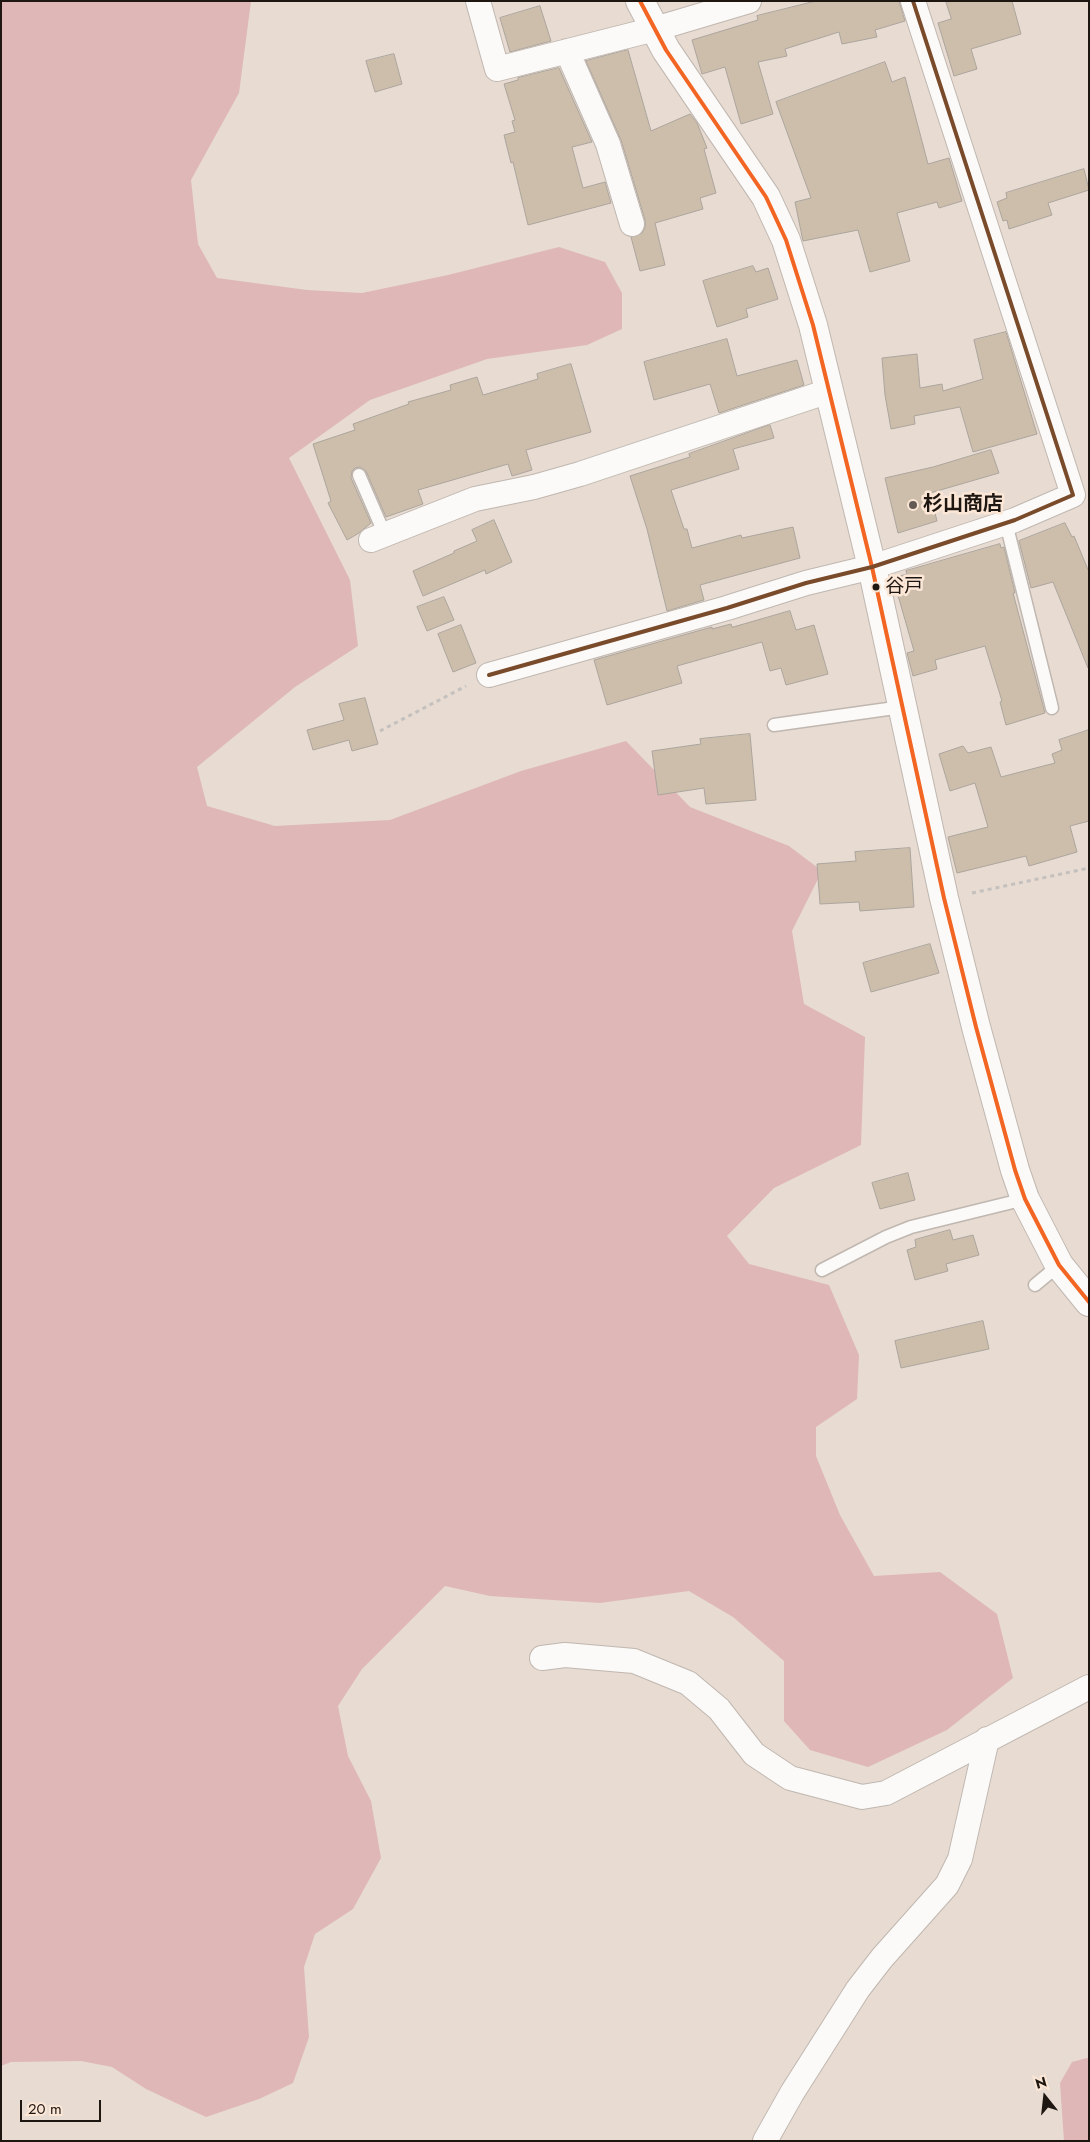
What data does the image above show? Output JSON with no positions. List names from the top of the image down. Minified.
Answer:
{"places":["杉山商店","谷戸"],"scale_bar":"20 m","north":"top"}
